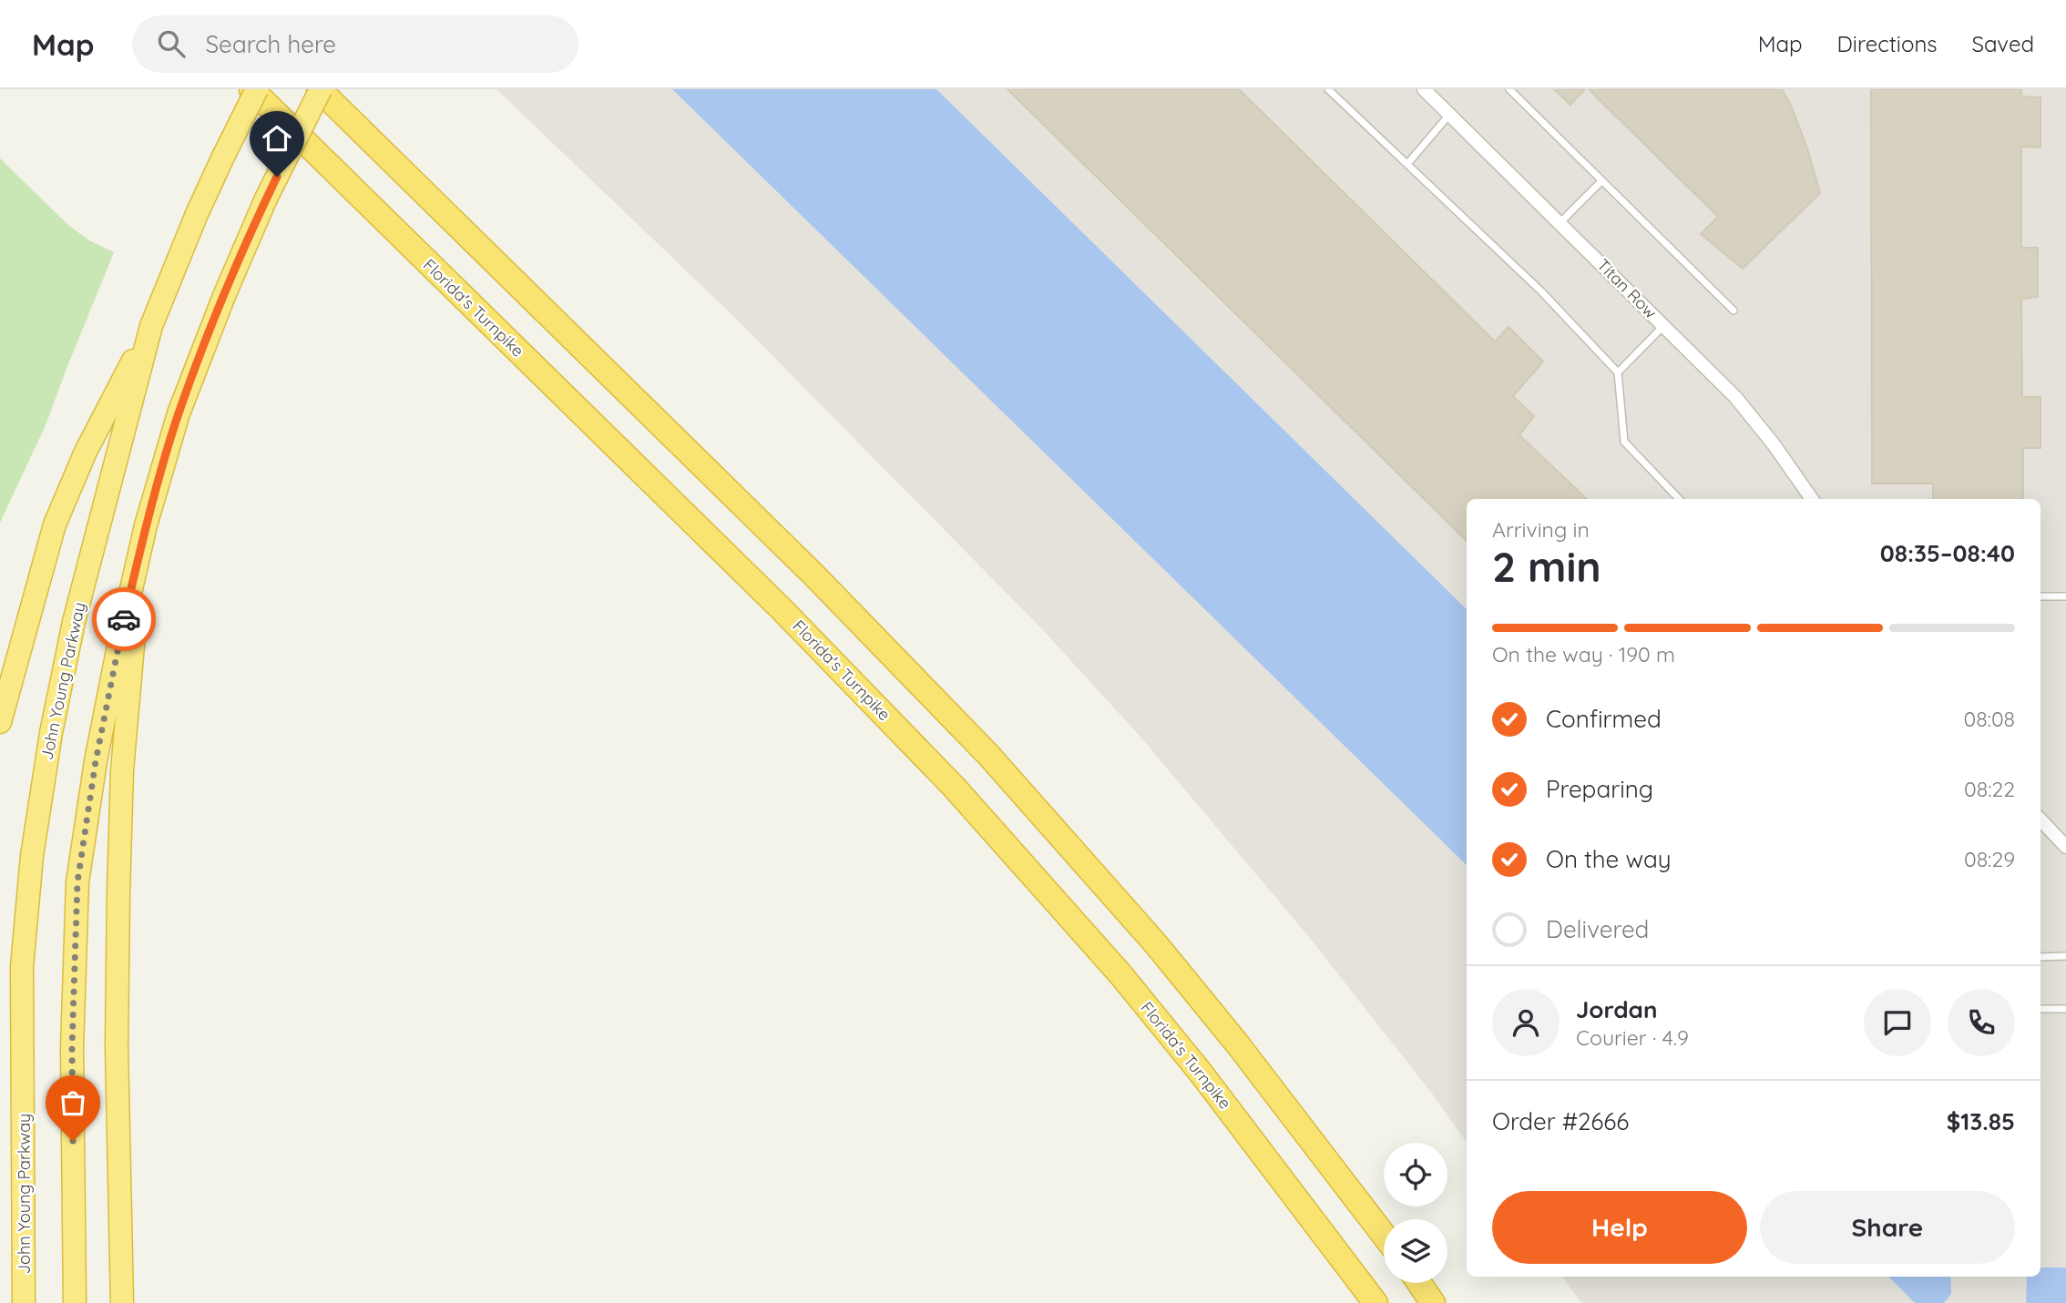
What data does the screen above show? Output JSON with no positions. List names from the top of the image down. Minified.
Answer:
{"streets":{"highway":["Florida's Turnpike","John Young Parkway"],"street":["Titan Row"]},"page":{"header":"Map","search":"Search here","nav":["Map","Directions","Saved"],"heading":["2 min","Arriving in","08:35–08:40"],"panel":["Jordan","Courier · 4.9","Order #2666","$13.85"],"bar":"On the way · 190 m","list":[["Confirmed","08:08"],["Preparing","08:22"],["On the way","08:29"],"Delivered"],"buttons":["Help","Share"]}}
